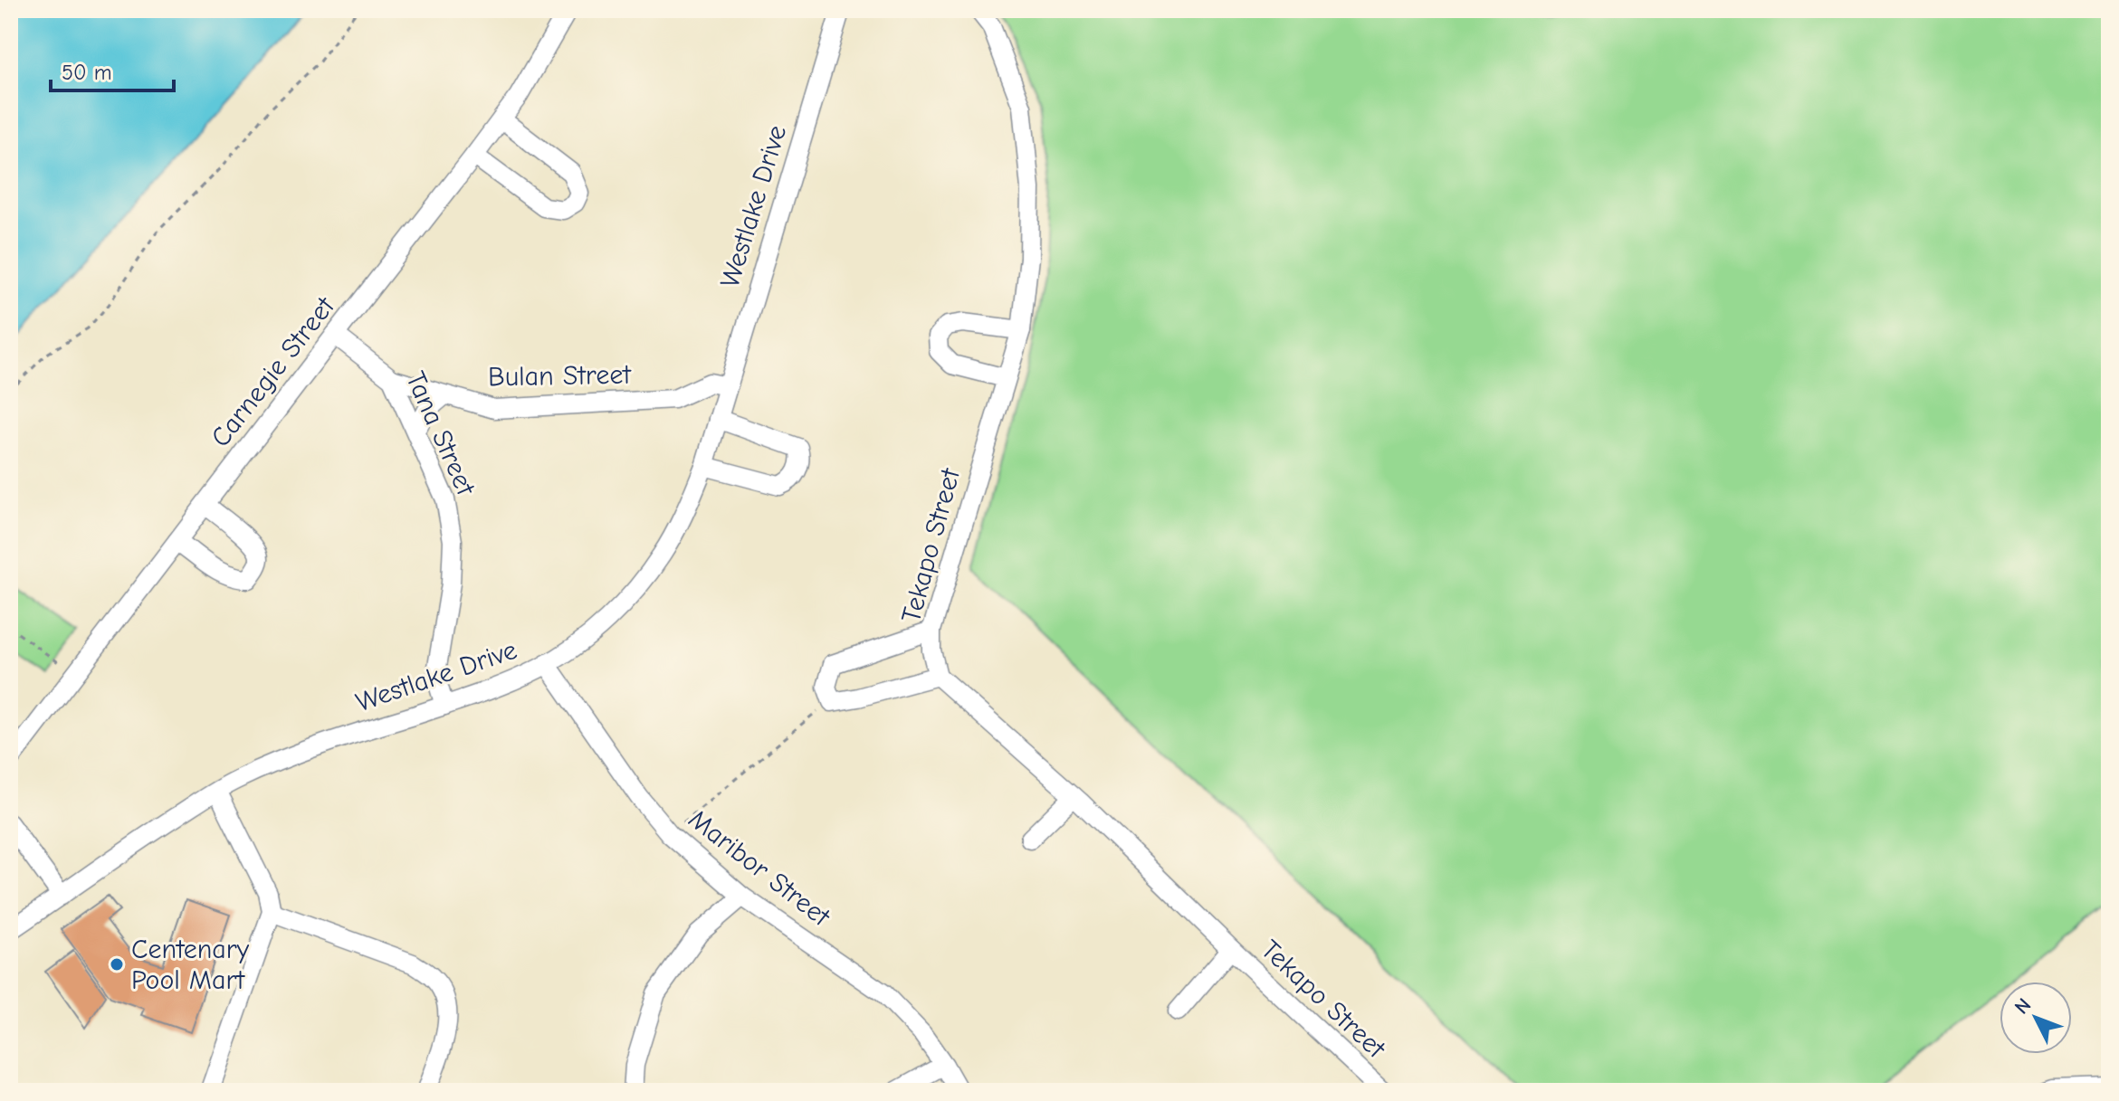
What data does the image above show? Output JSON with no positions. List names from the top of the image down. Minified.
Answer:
{"streets":{"street":["Westlake Drive","Carnegie Street","Bulan Street","Tana Street","Tekapo Street","Maribor Street"]},"crossings":[["Westlake Drive","Bulan Street"],["Westlake Drive","Tana Street"],["Westlake Drive","Maribor Street"],["Carnegie Street","Tana Street"],["Bulan Street","Tana Street"]],"places":["Centenary Pool Mart"],"scale_bar":"50 m","north":"top left"}
